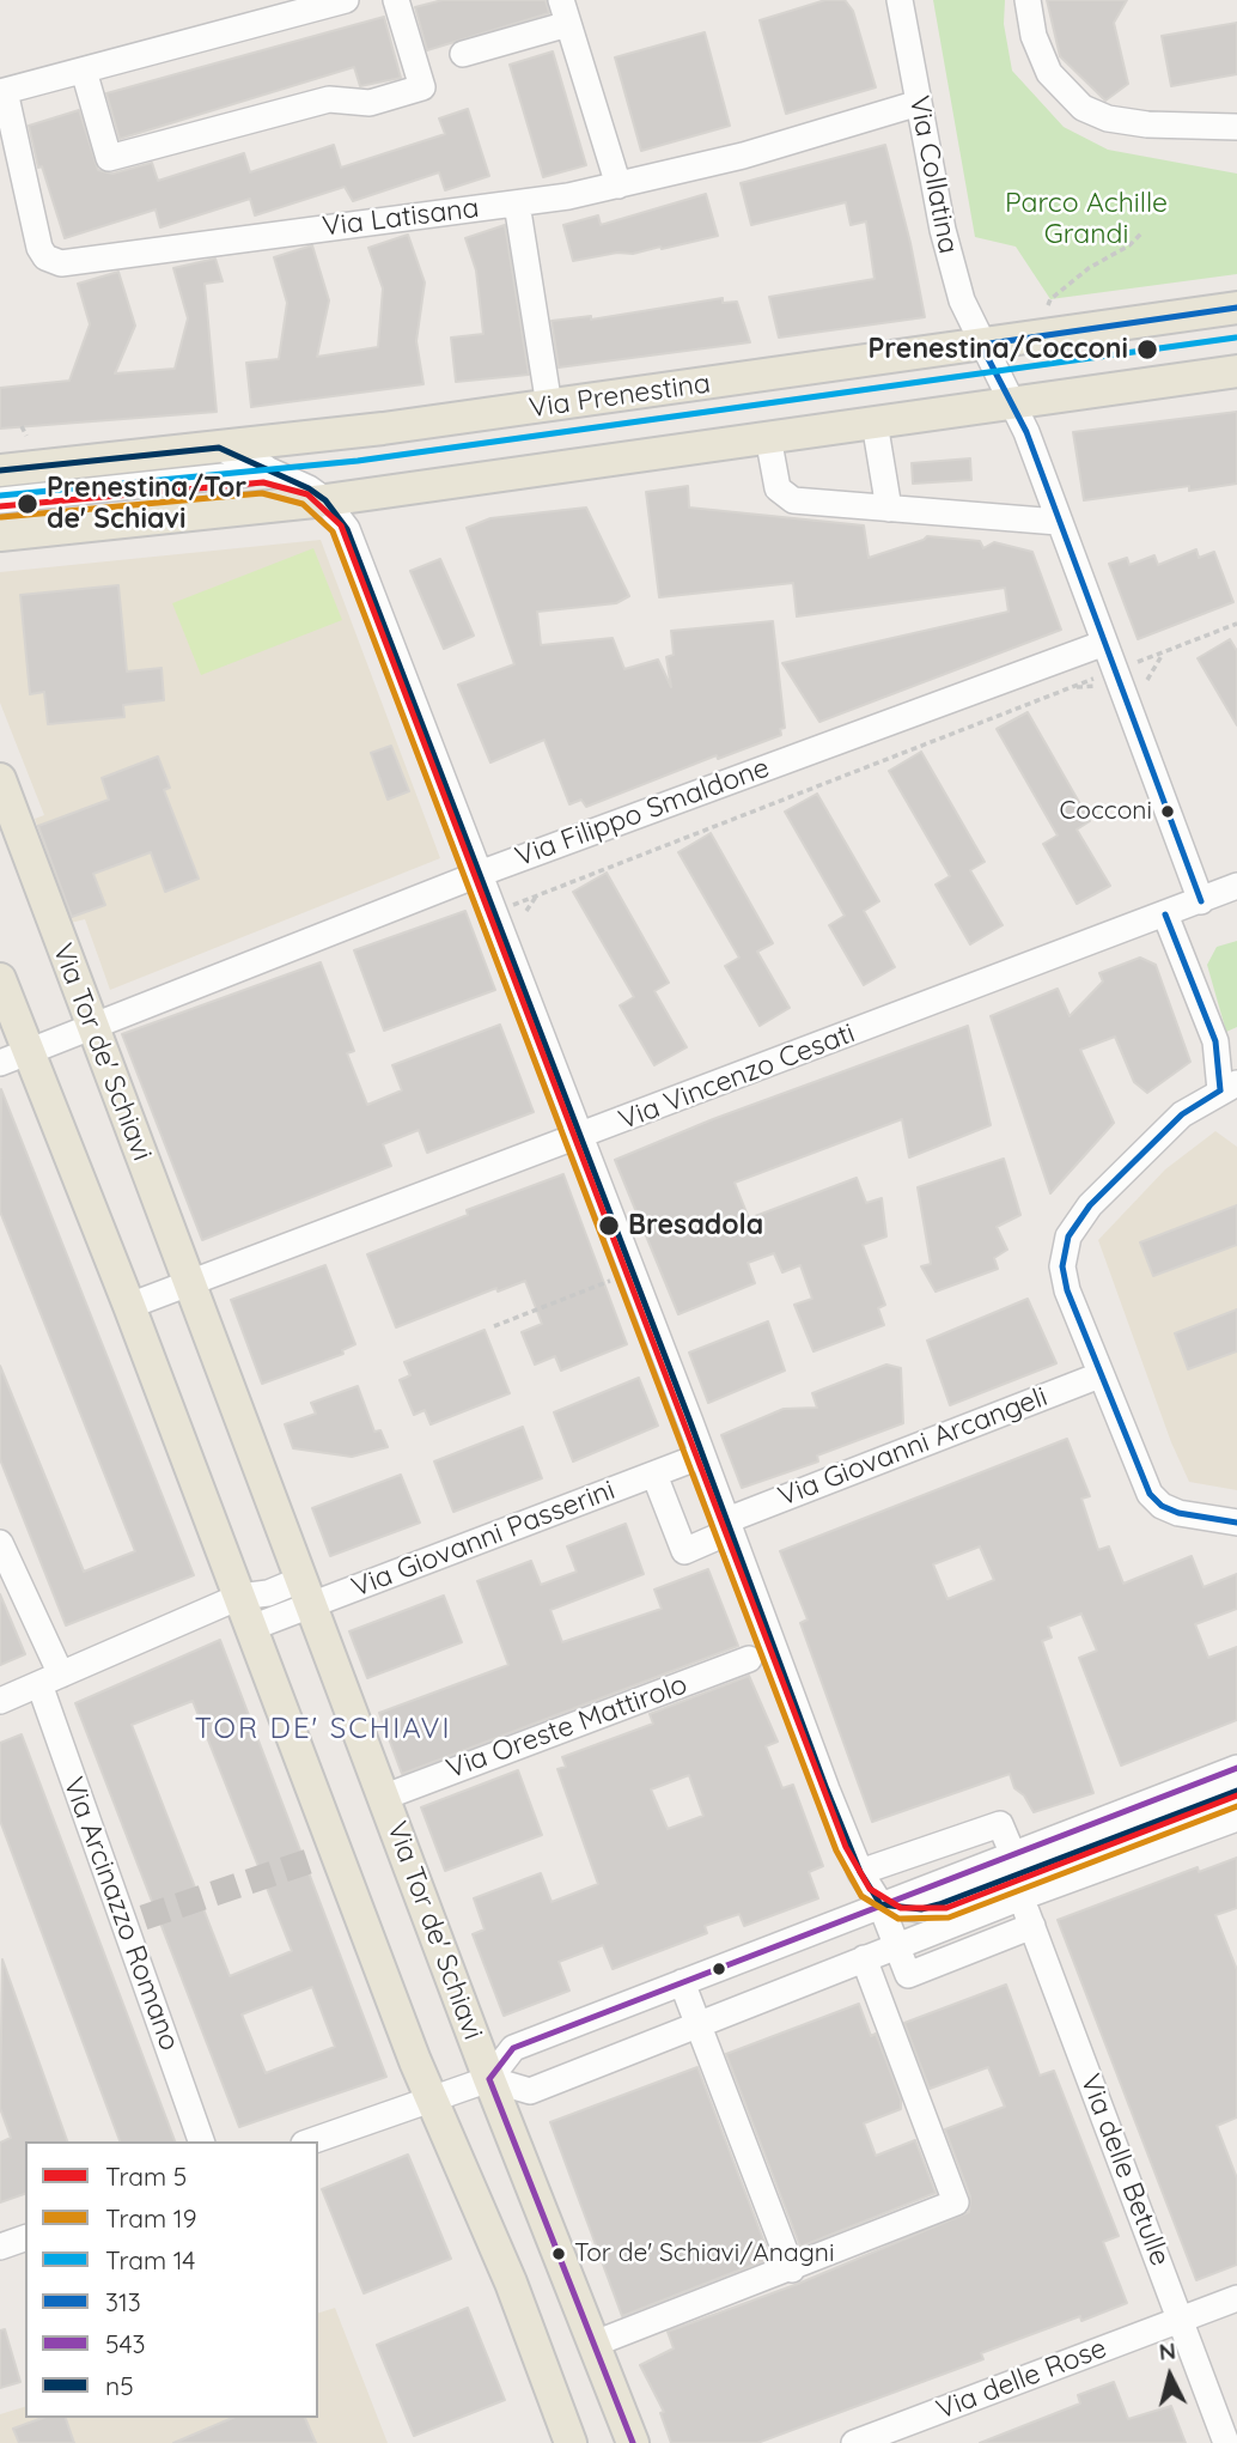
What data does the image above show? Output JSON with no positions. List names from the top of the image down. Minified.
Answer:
{"streets":{"main road":["Via Prenestina","Via Tor de' Schiavi"],"street":["Via Collatina","Via Latisana","Via Filippo Smaldone","Via Vincenzo Cesati","Via Giovanni Arcangeli","Via Giovanni Passerini","Via Oreste Mattirolo","Via Arcinazzo Romano","Via delle Betulle","Via delle Rose"]},"crossings":[["Via Collatina","Via Latisana"],["Via Collatina","Via Prenestina"],["Via Collatina","Via Filippo Smaldone"],["Via Collatina","Via Vincenzo Cesati"],["Via Filippo Smaldone","Via Tor de' Schiavi"],["Via Tor de' Schiavi","Via Vincenzo Cesati"],["Via Tor de' Schiavi","Via Giovanni Passerini"],["Via Tor de' Schiavi","Via Oreste Mattirolo"],["Via Giovanni Arcangeli","Via Giovanni Passerini"],["Via delle Betulle","Via delle Rose"]],"districts":["TOR DE' SCHIAVI"],"parks":["Parco Achille Grandi"],"places":["Prenestina/Cocconi","Prenestina/Tor de' Schiavi","Cocconi","Bresadola","Tor de' Schiavi/Anagni"],"lines":["transit line 313","tram line 14","transit line n5","tram line 5","tram line 19","transit line 543"],"legend":["Tram 5","Tram 19","Tram 14","313","543","n5"],"north":"top"}
